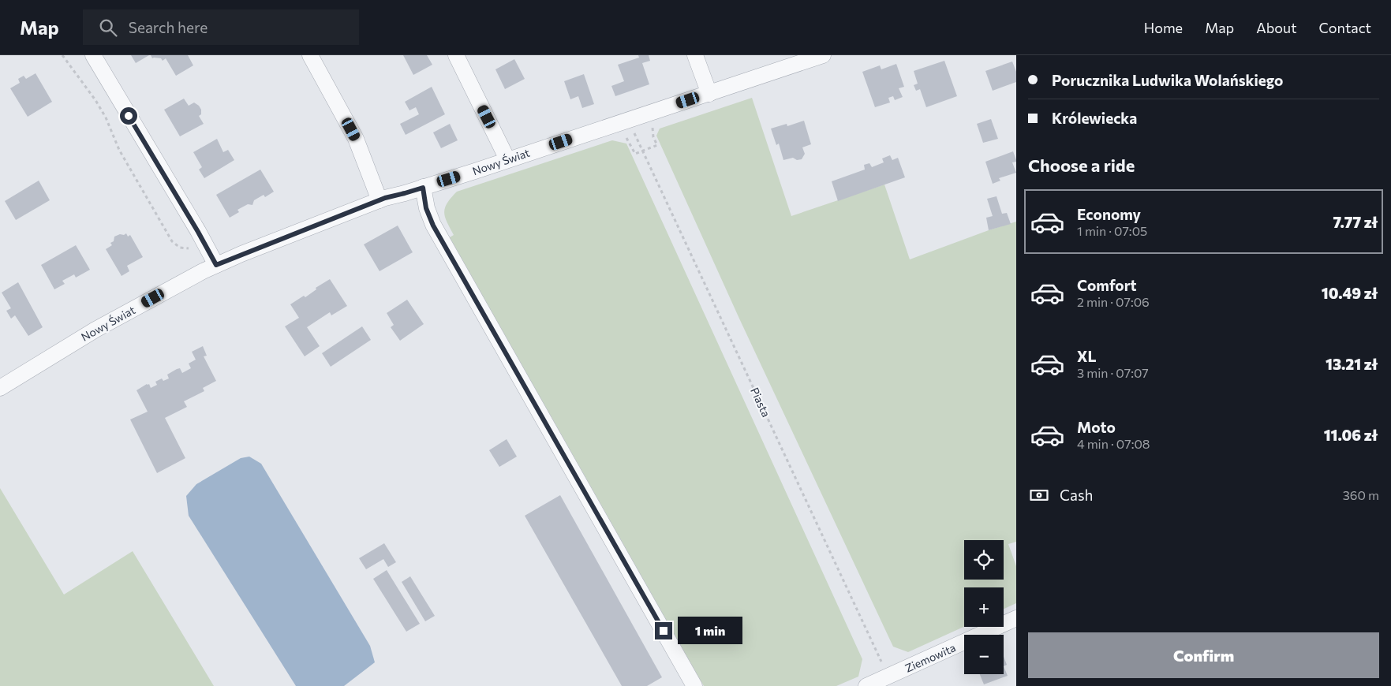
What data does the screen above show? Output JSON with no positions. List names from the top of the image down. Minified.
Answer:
{"streets":{"street":["Nowy Świat","Ziemowita"],"path":["Piasta"]},"crossings":[["Nowy Świat","Piasta"],["Piasta","Ziemowita"]],"page":{"header":"Map","search":"Search here","nav":["Home","Map","About","Contact"],"banner":["Porucznika Ludwika Wolańskiego","Królewiecka"],"heading":"Choose a ride","list":[{"name":"Economy","note":"1 min · 07:05","value":"7.77 zł"},{"name":"Comfort","note":"2 min · 07:06","value":"10.49 zł"},{"name":"XL","note":"3 min · 07:07","value":"13.21 zł"},{"name":"Moto","note":"4 min · 07:08","value":"11.06 zł"}],"pay":["Cash","360 m"],"map_buttons":["+","−"],"bubble":"1 min","buttons":"Confirm"}}
